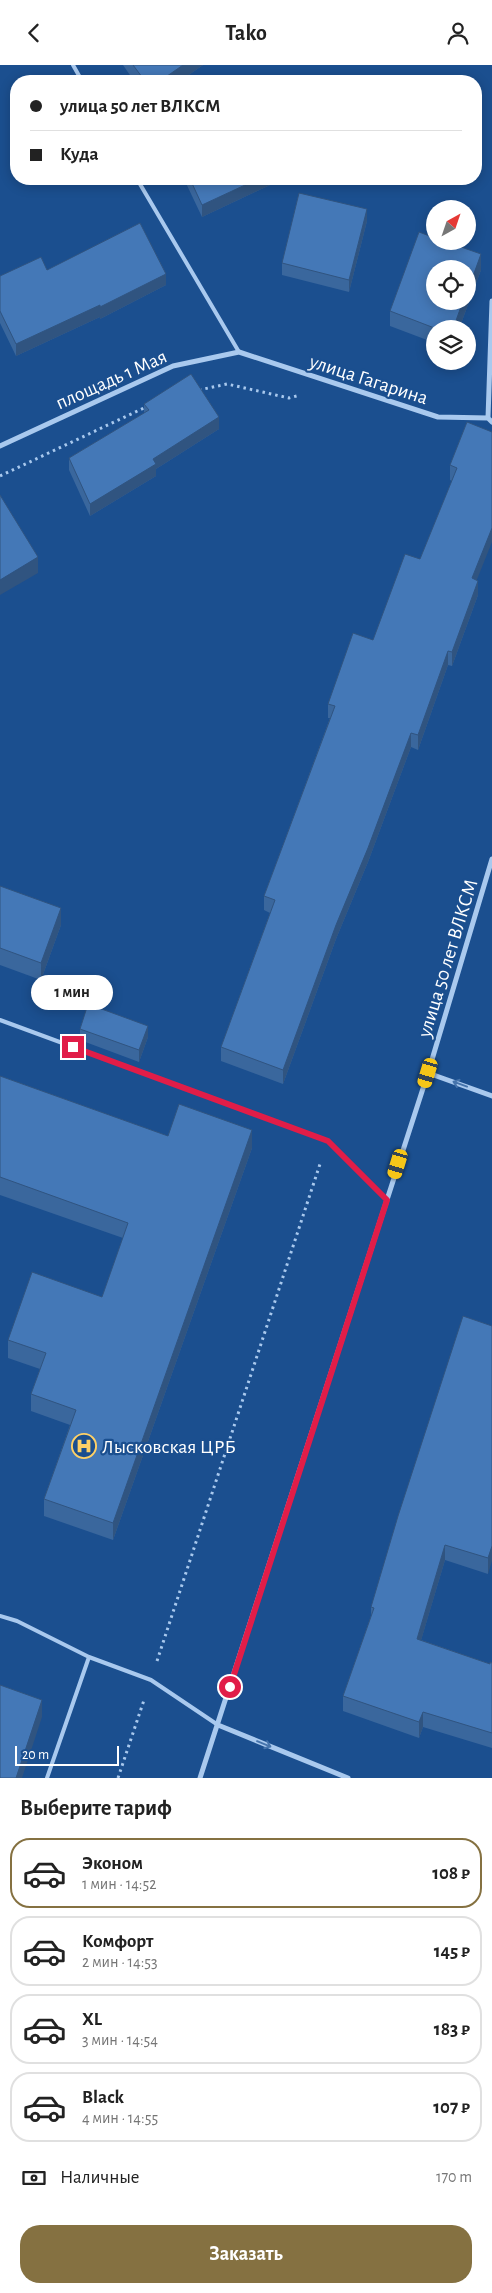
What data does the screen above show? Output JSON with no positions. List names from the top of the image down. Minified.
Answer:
{"streets":{"street":["площадь 1 Мая","улица Гагарина","улица 50 лет ВЛКСМ"]},"crossings":[["площадь 1 Мая","улица Гагарина"]],"places":{"hospital":["Лысковская ЦРБ"]},"scale_bar":"20 m","north":"top right","page":{"header":"Tako","banner":["улица 50 лет ВЛКСМ","Куда"],"bubble":"1 мин","scale":"20 m","heading":"Выберите тариф","list":[{"name":"Эконом","note":"1 мин · 14:52","value":"108 ₽"},{"name":"Комфорт","note":"2 мин · 14:53","value":"145 ₽"},{"name":"XL","note":"3 мин · 14:54","value":"183 ₽"},{"name":"Black","note":"4 мин · 14:55","value":"107 ₽"}],"pay":["Наличные","170 m"],"buttons":"Заказать"}}
